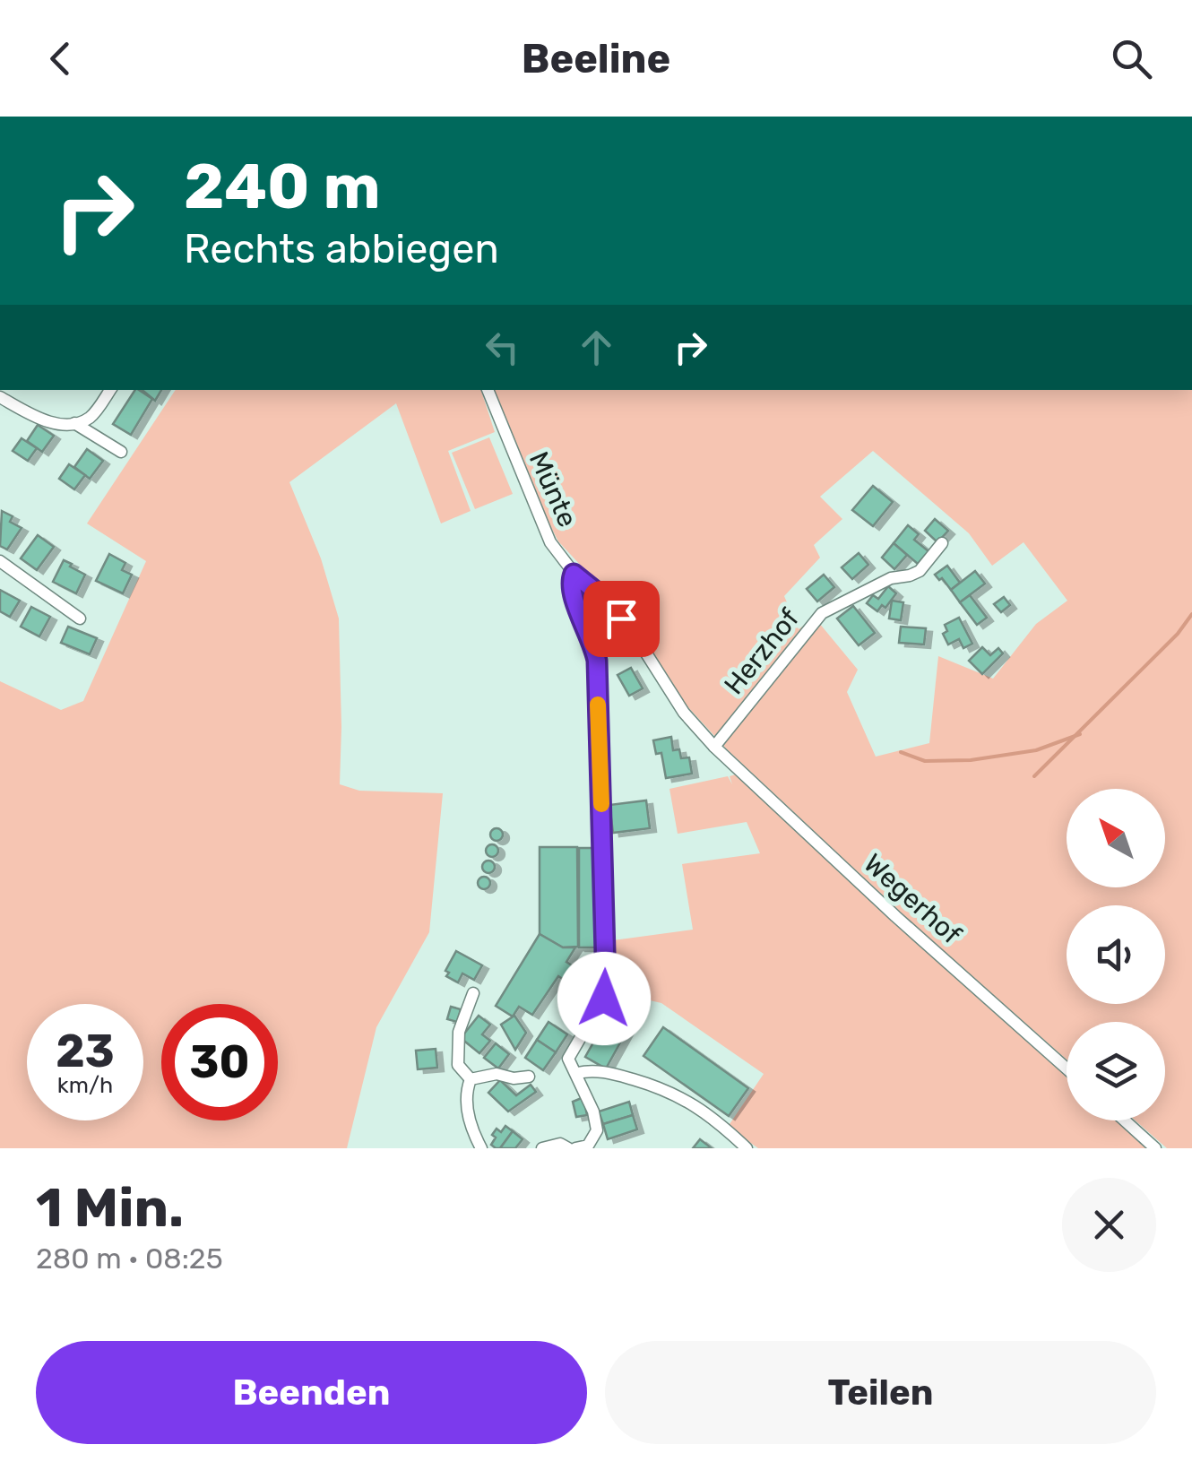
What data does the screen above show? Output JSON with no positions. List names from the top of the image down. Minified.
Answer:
{"streets":{"street":["Münte","Herzhof","Wegerhof"]},"crossings":[["Münte","Wegerhof"],["Herzhof","Wegerhof"]],"north":"top left","page":{"header":"Beeline","turn":["240 m","Rechts abbiegen"],"speed":"23 km/h","limit":"30","heading":["1 Min.","280 m · 08:25"],"buttons":["Beenden","Teilen"]}}
